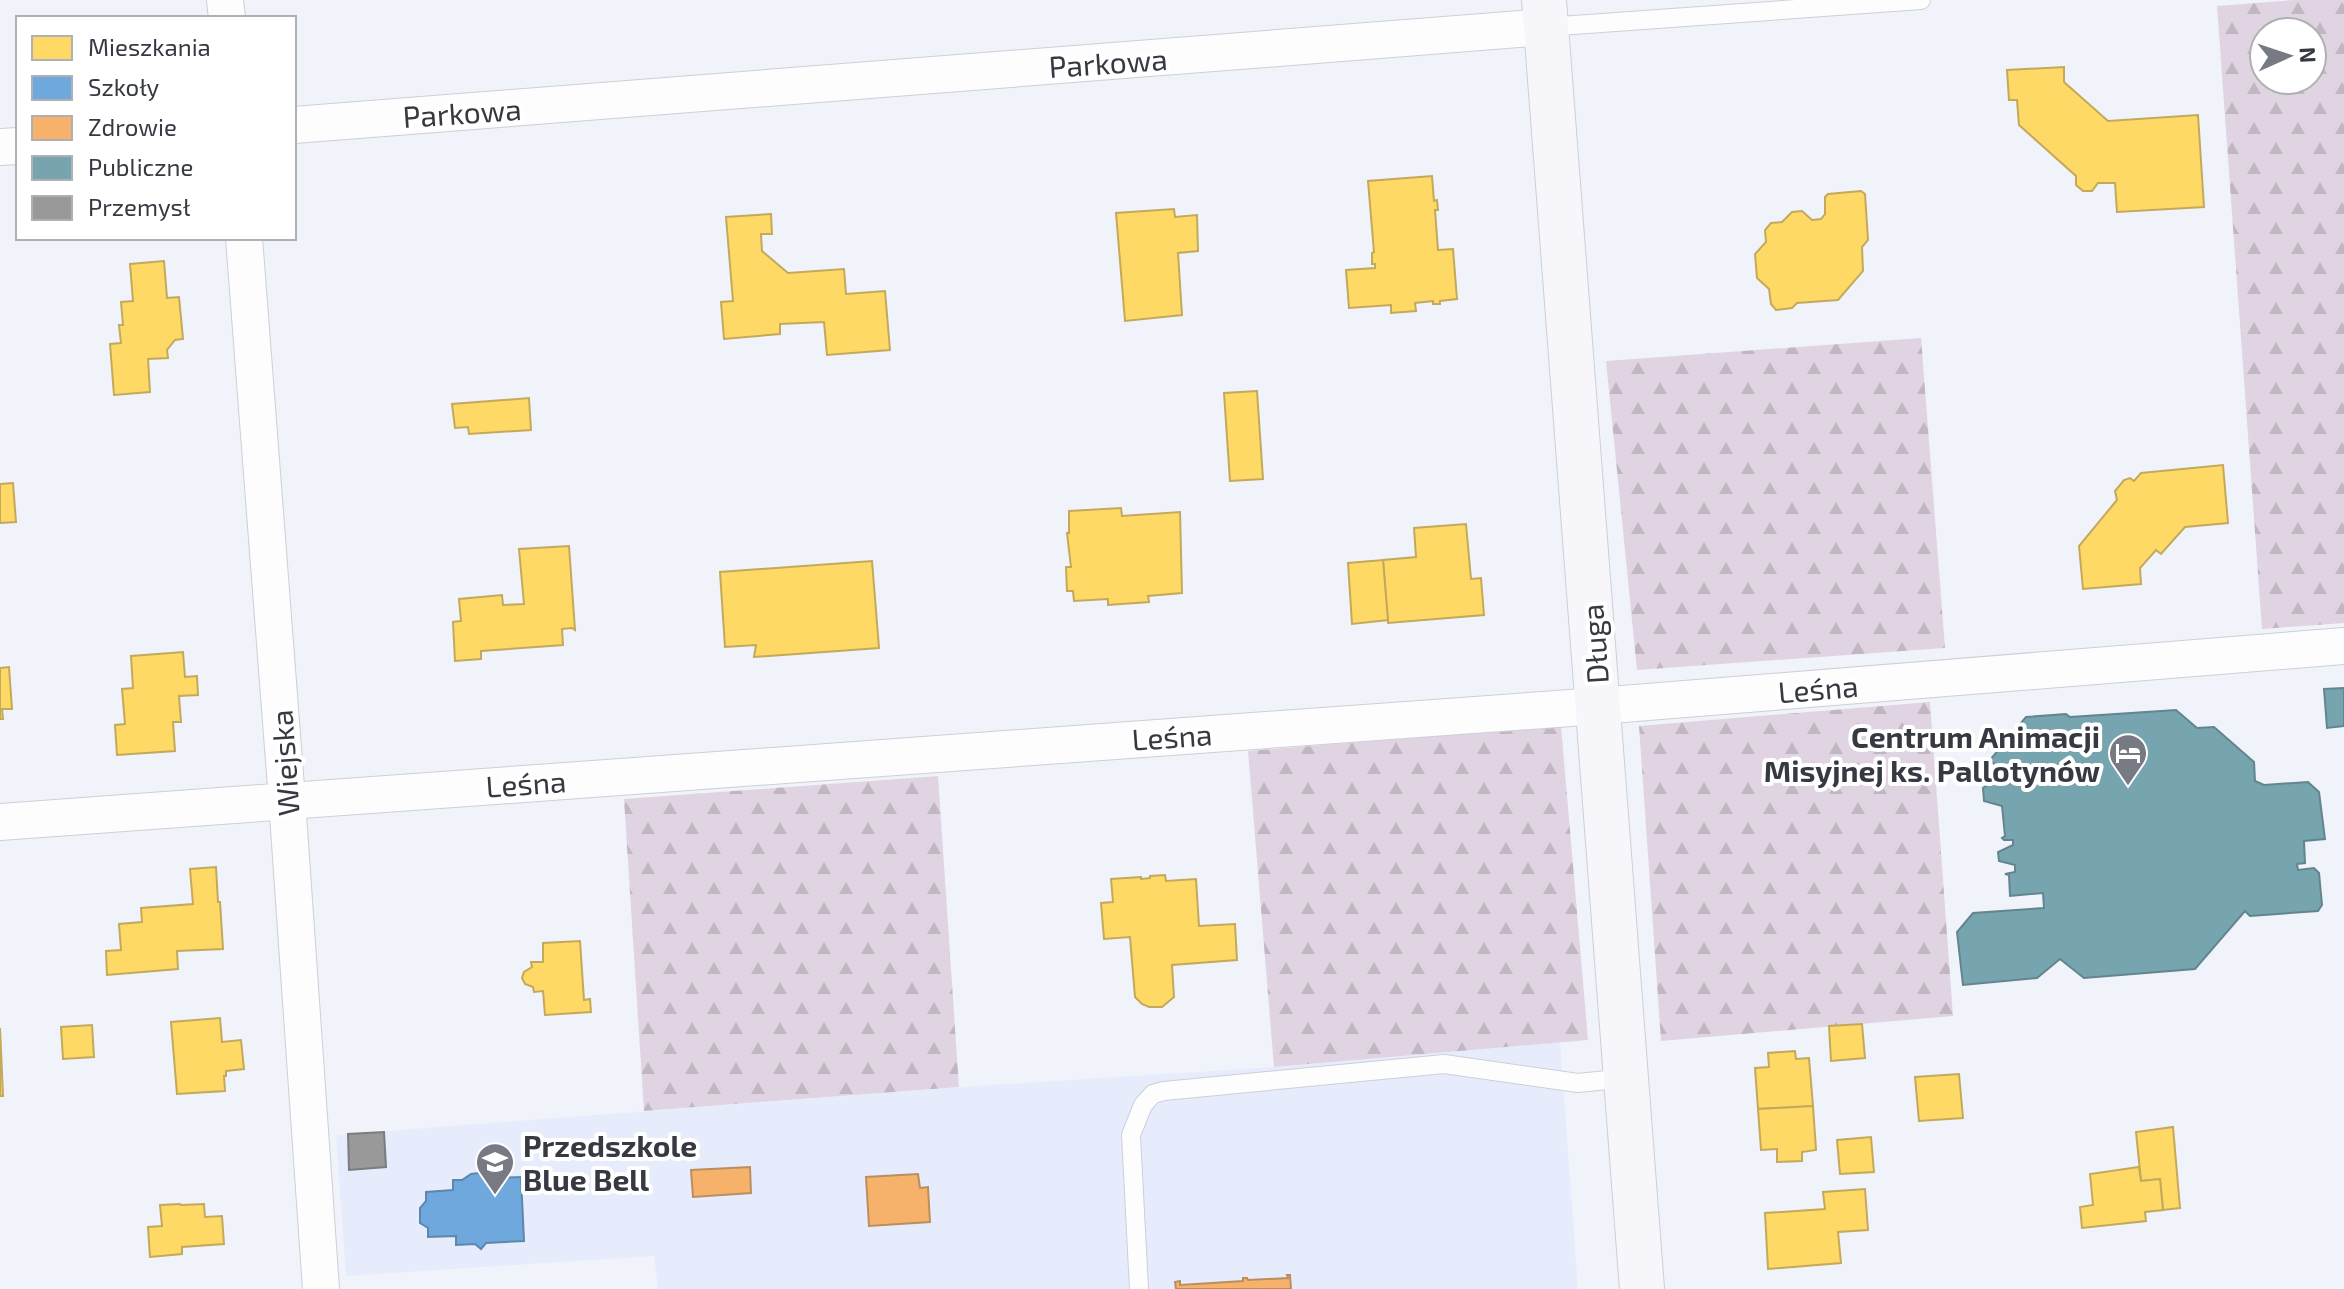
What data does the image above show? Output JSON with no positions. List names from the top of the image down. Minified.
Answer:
{"streets":{"street":["Parkowa","Długa","Leśna","Wiejska"]},"crossings":[["Parkowa","Długa"],["Długa","Leśna"],["Leśna","Wiejska"]],"places":{"hotel":["Centrum Animacji Misyjnej ks. Pallotynów"],"school or university":["Przedszkole Blue Bell"]},"legend":["Mieszkania","Szkoły","Zdrowie","Publiczne","Przemysł"],"north":"right"}
